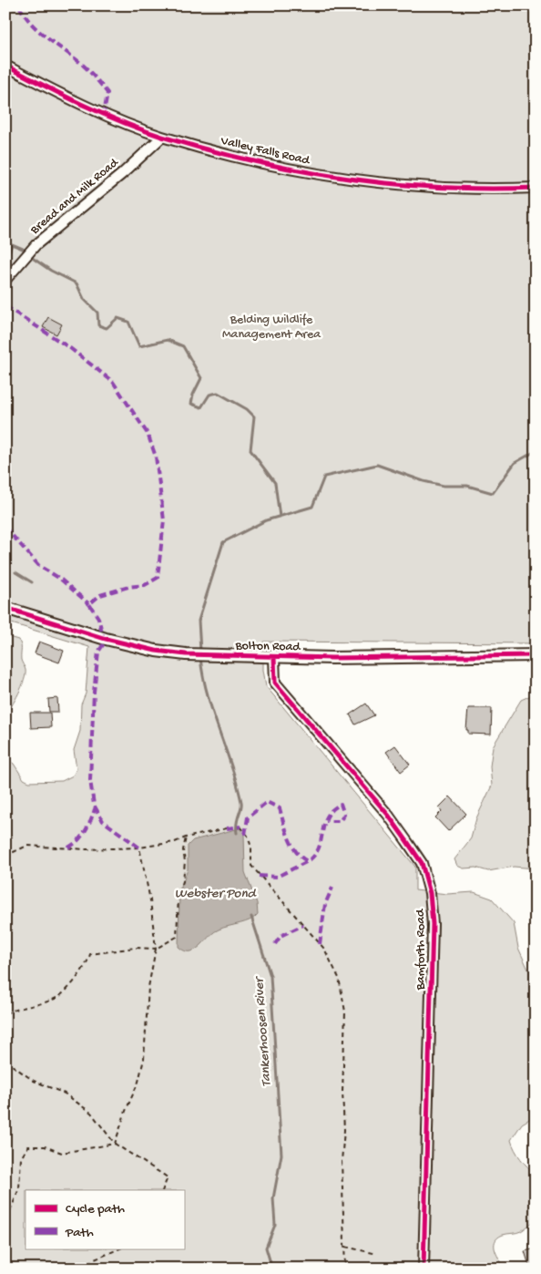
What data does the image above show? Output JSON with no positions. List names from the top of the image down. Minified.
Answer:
{"streets":{"street":["Valley Falls Road","Bread and Milk Road","Bolton Road","Bamforth Road"]},"crossings":[["Valley Falls Road","Bread and Milk Road"],["Bolton Road","Bamforth Road"]],"water":["Webster Pond","Tankerhoosen River"],"parks":["Belding Wildlife Management Area"],"legend":["Cycle path","Path"]}
